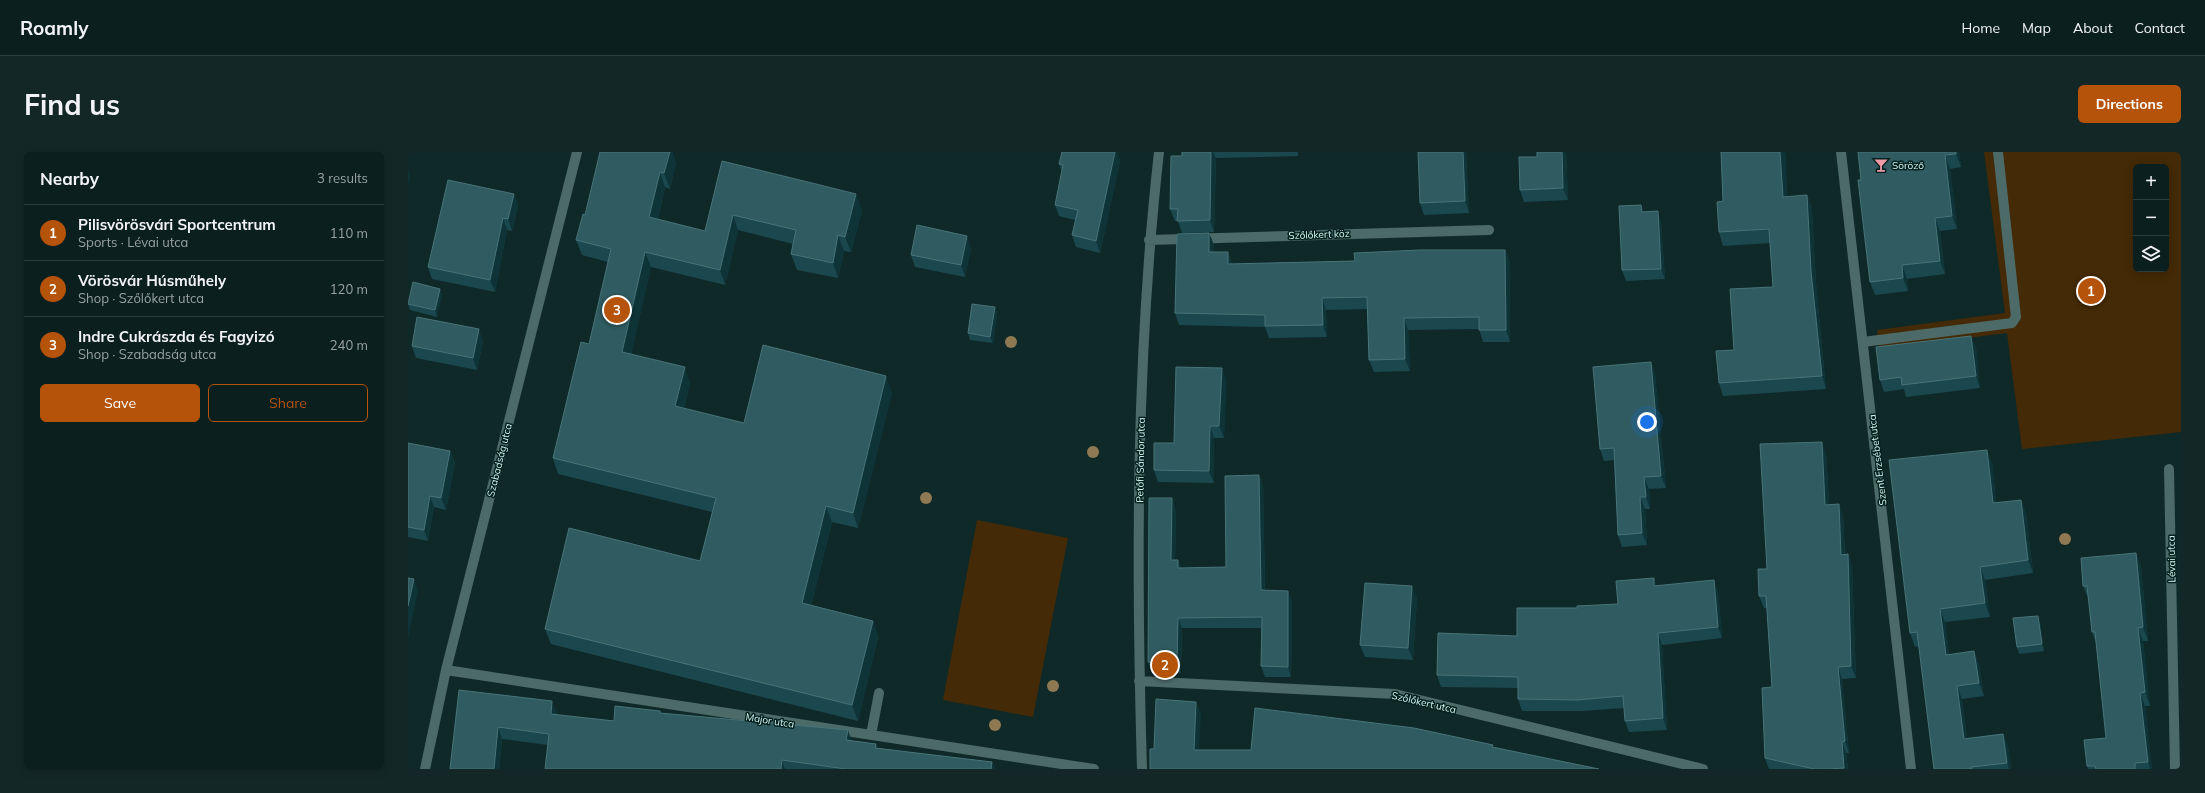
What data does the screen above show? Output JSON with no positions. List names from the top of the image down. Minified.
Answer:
{"streets":{"street":["Szőlőkert köz","Szabadság utca","Petőfi Sándor utca","Szent Erzsébet utca","Lévai utca","Szőlőkert utca","Major utca"]},"crossings":[["Szőlőkert köz","Petőfi Sándor utca"],["Szabadság utca","Major utca"],["Petőfi Sándor utca","Szőlőkert utca"]],"places":{"bar":["Söröző"]},"page":{"header":"Roamly","nav":["Home","Map","About","Contact"],"buttons":["Directions",["Save","Share"]],"title":"Find us","heading":["Nearby","3 results"],"map_buttons":["+","−"],"list":[{"mark":"1","name":"Pilisvörösvári Sportcentrum","note":"Sports · Lévai utca","value":"110 m"},{"mark":"2","name":"Vörösvár Húsműhely","note":"Shop · Szőlőkert utca","value":"120 m"},{"mark":"3","name":"Indre Cukrászda és Fagyizó","note":"Shop · Szabadság utca","value":"240 m"}],"pins":["1","3","2"]}}
